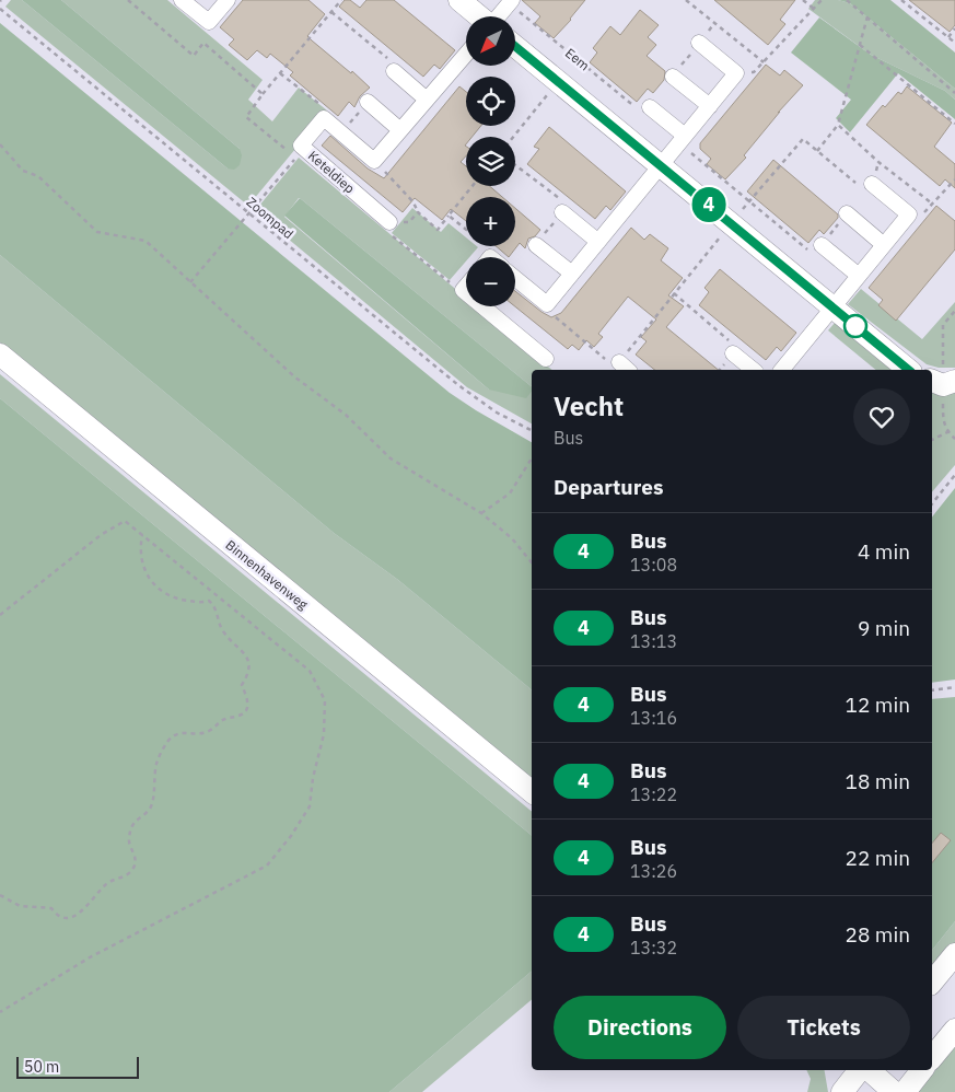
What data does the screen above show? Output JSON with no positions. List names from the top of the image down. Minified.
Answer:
{"streets":{"street":["Keteldiep","Binnenhavenweg"],"path":["Eem","Zoompad"]},"lines":["bus line 4"],"scale_bar":"50 m","north":"bottom left","page":{"on_map":"4","map_buttons":["+","−"],"heading":[["Vecht","Bus"],"Departures"],"list":[{"mark":"4","name":"Bus","note":"13:08","value":"4 min"},{"mark":"4","name":"Bus","note":"13:13","value":"9 min"},{"mark":"4","name":"Bus","note":"13:16","value":"12 min"},{"mark":"4","name":"Bus","note":"13:22","value":"18 min"},{"mark":"4","name":"Bus","note":"13:26","value":"22 min"},{"mark":"4","name":"Bus","note":"13:32","value":"28 min"}],"buttons":["Directions","Tickets"],"scale":"50 m"}}
